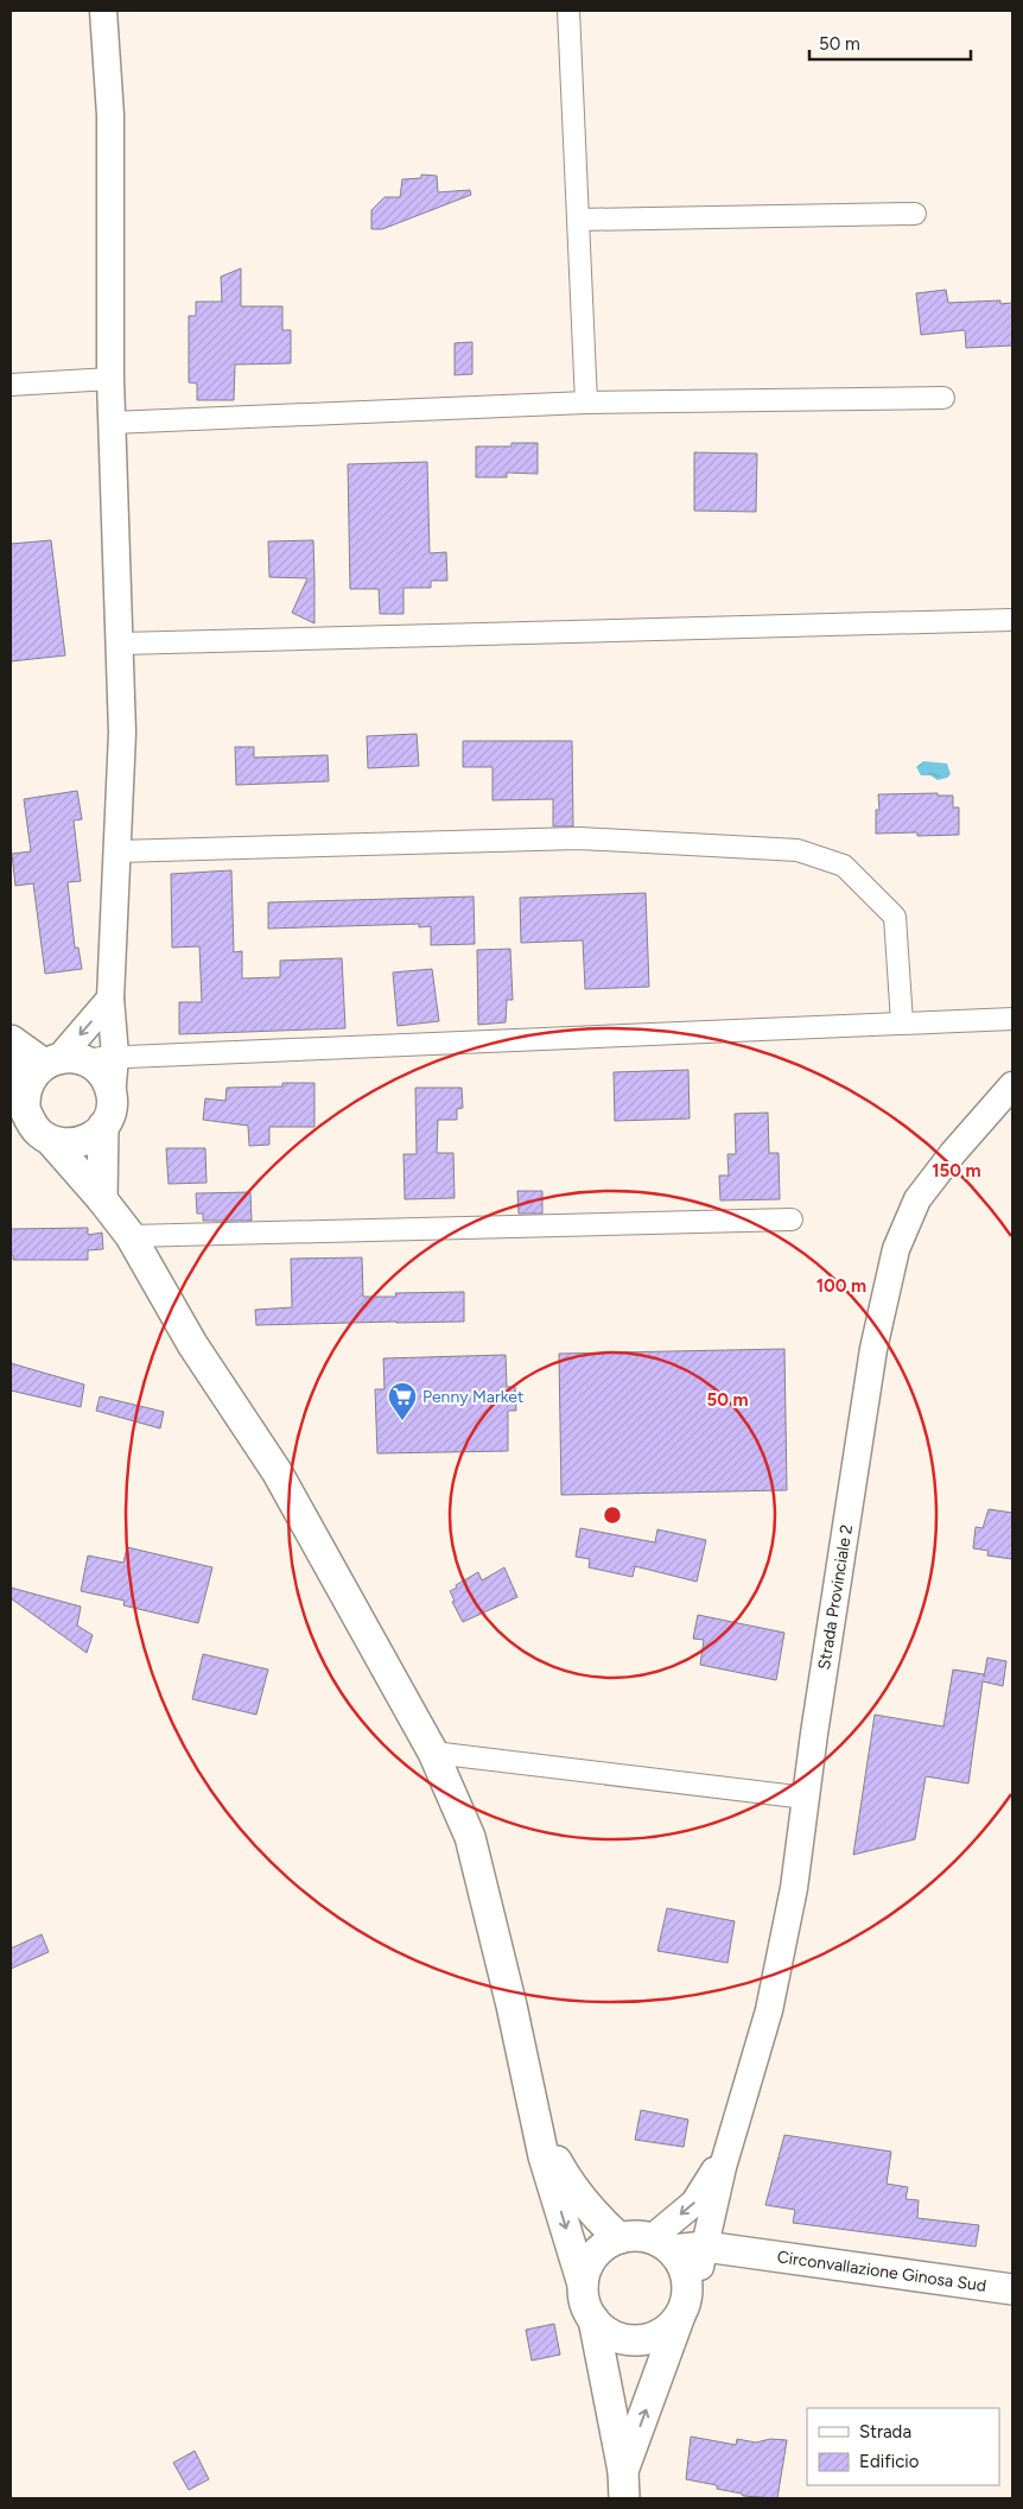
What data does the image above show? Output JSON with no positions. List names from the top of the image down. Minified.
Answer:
{"streets":{"main road":["Circonvallazione Ginosa Sud"],"street":["Strada Provinciale 2"]},"places":{"supermarket":["Penny Market"]},"legend":["Strada","Edificio"],"scale_bar":"50 m","rings":["150 m","100 m","50 m"]}
